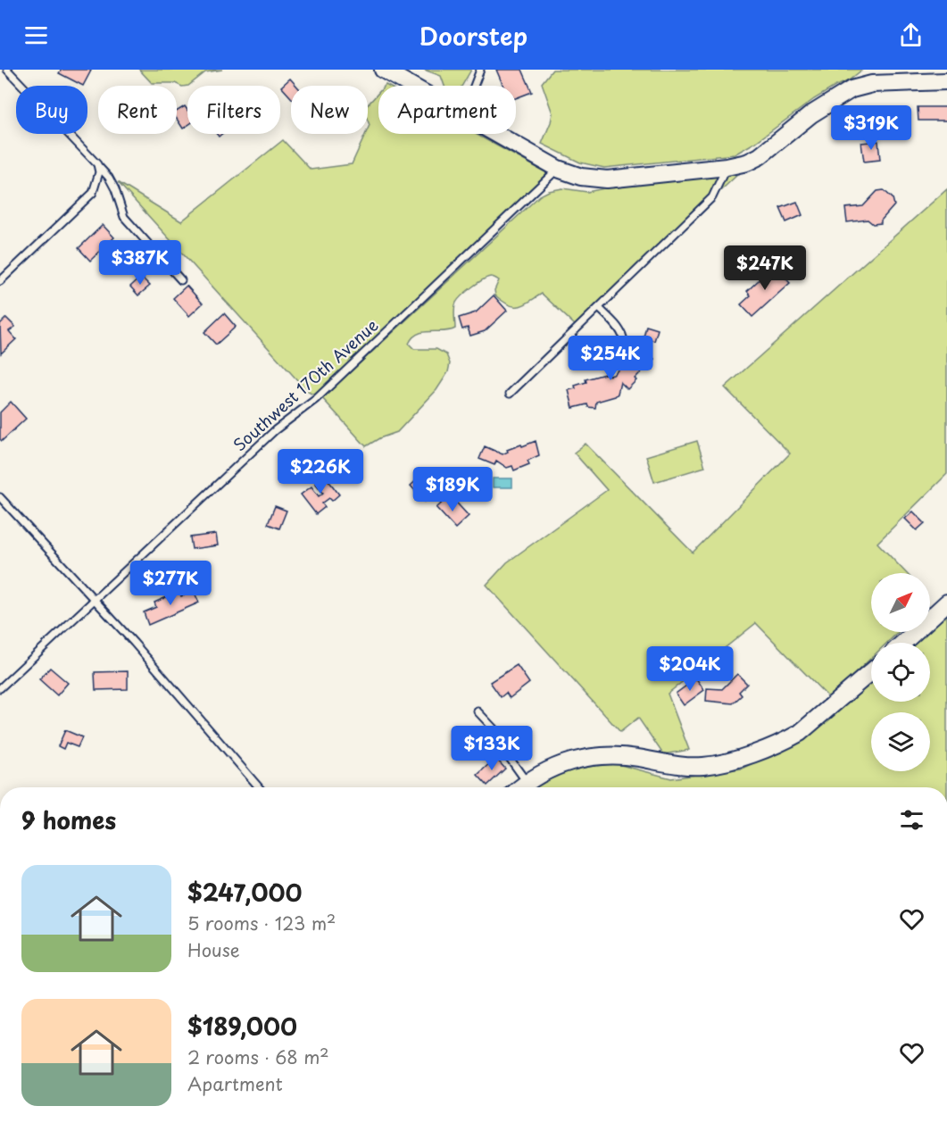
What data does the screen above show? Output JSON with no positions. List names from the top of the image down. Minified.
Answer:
{"streets":{"lane":["Southwest 170th Avenue"]},"north":"top right","page":{"header":"Doorstep","chip":["Buy","Rent","Filters","New","Apartment"],"price":["$319K","$387K","$247K","$254K","$226K","$189K","$277K","$204K","$133K"],"heading":"9 homes","list":[{"name":"$247,000","note":"5 rooms · 123 m² · House"},{"name":"$189,000","note":"2 rooms · 68 m² · Apartment"}]}}
